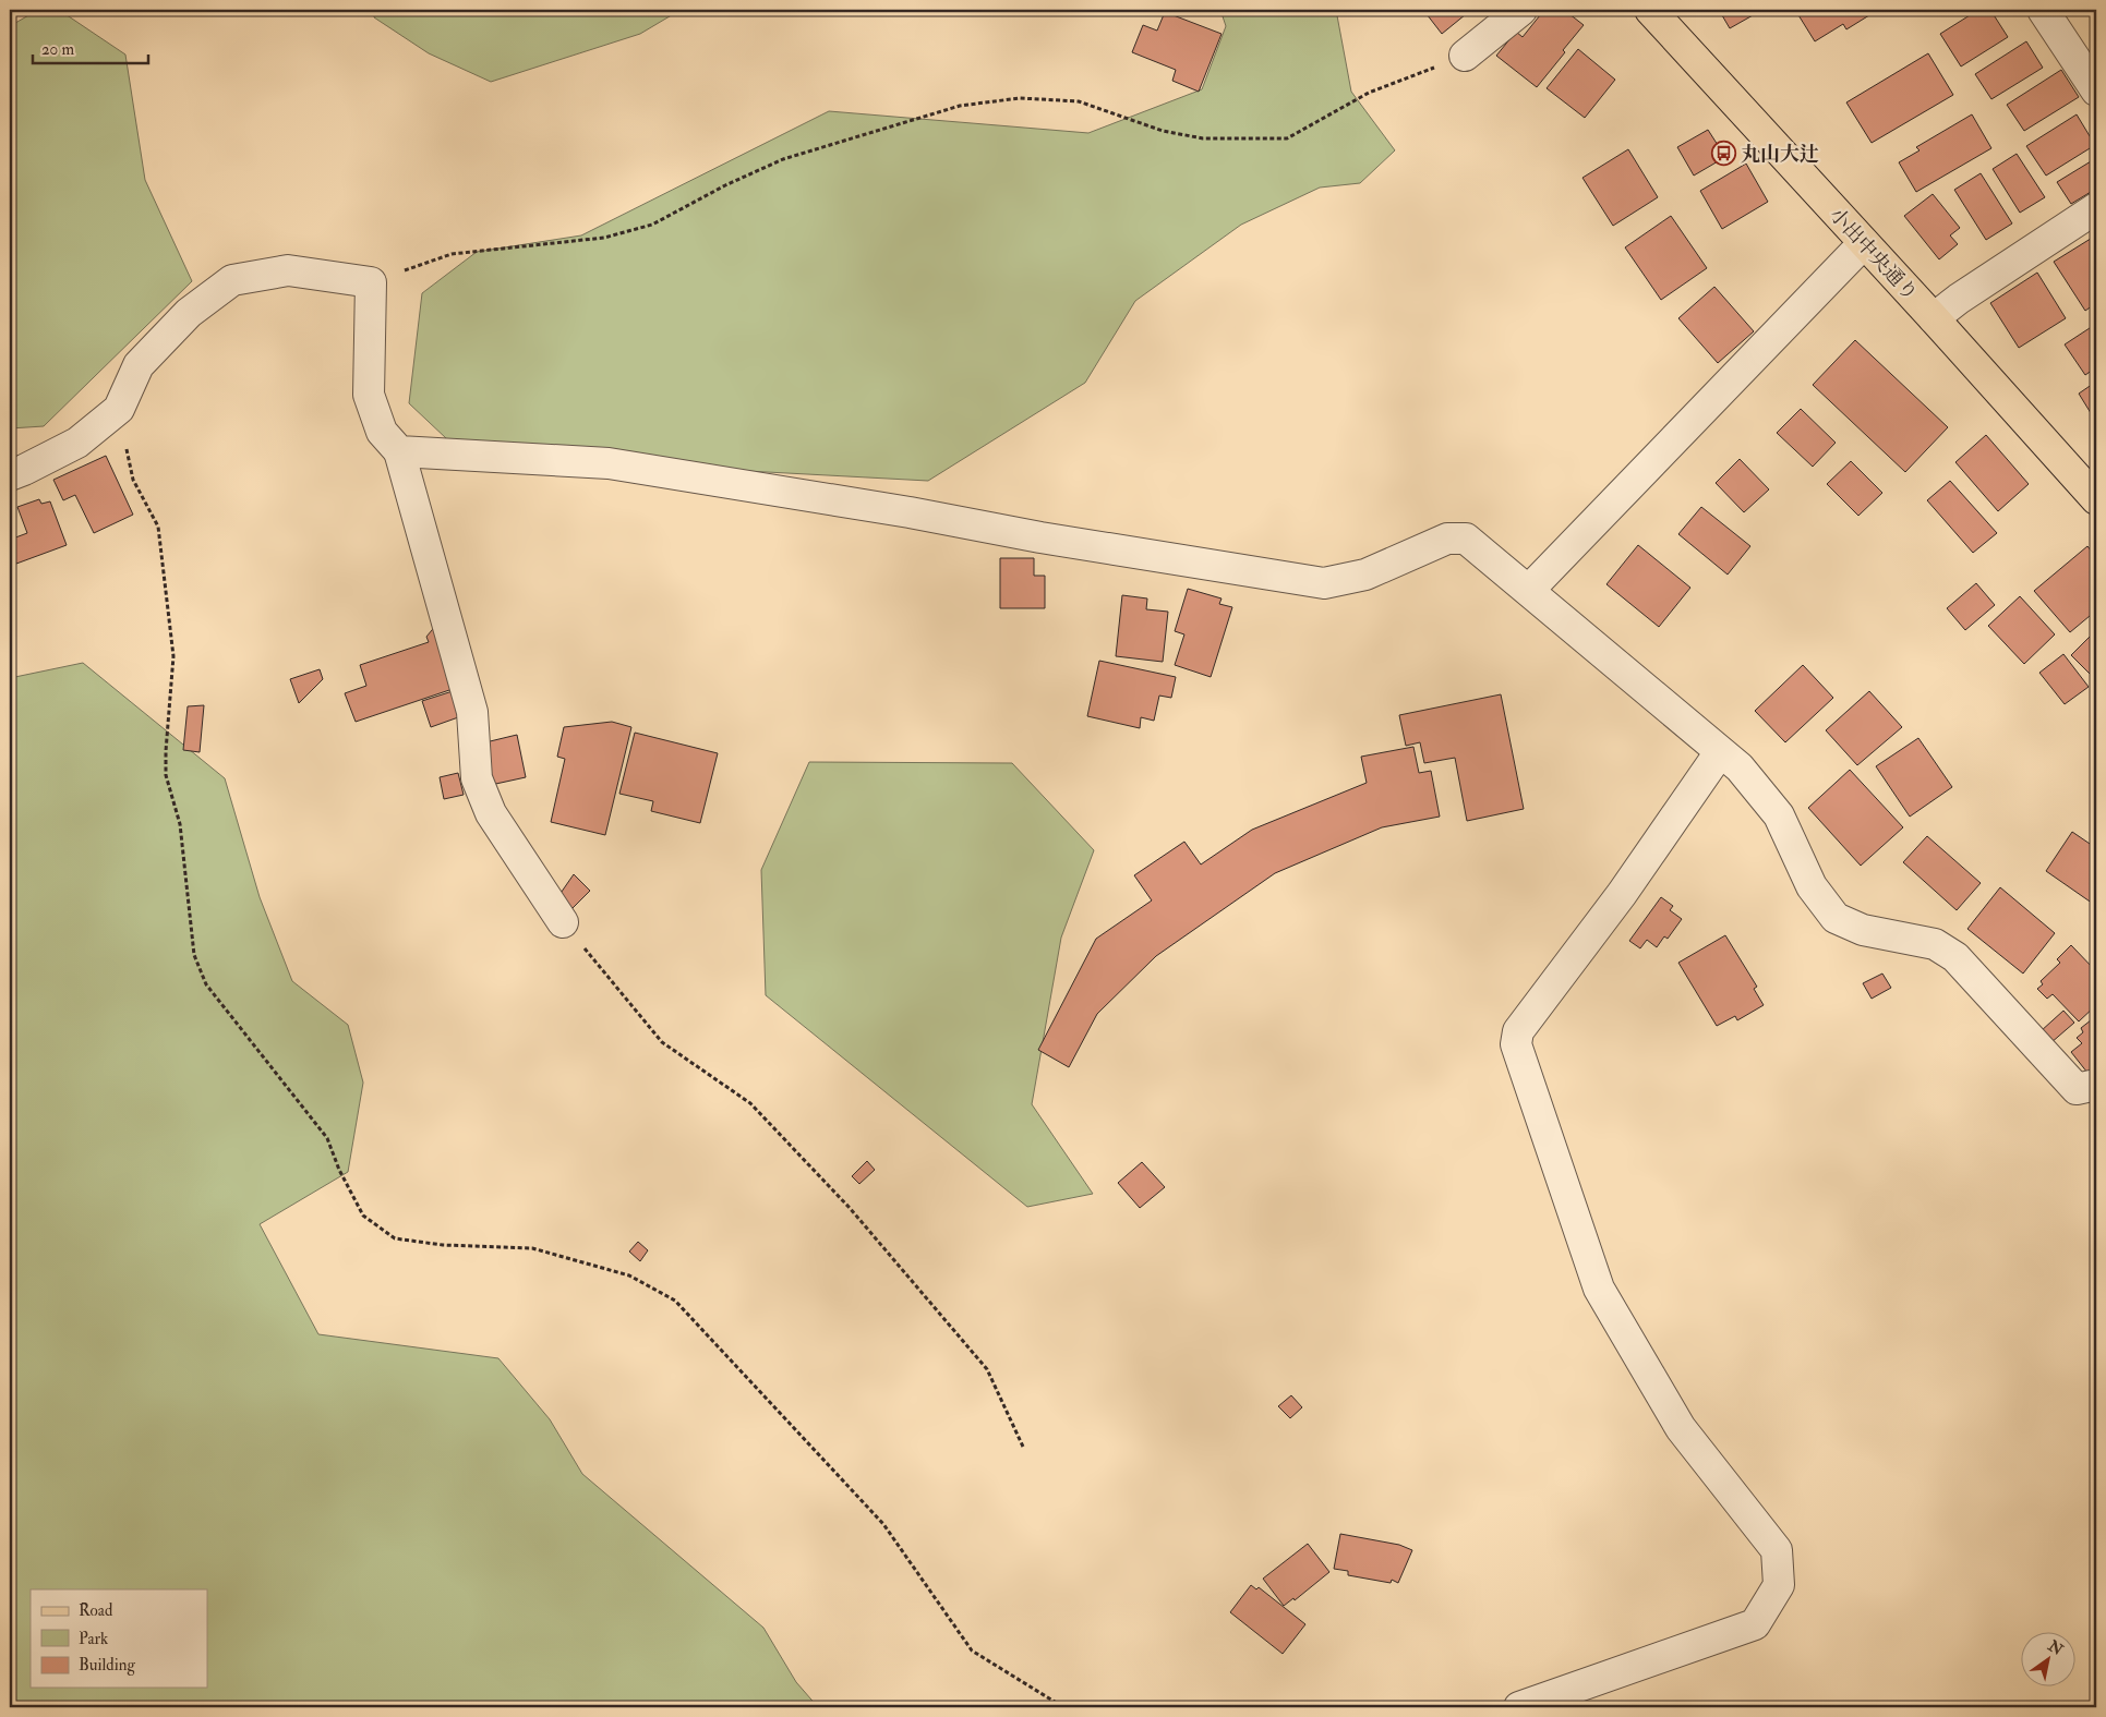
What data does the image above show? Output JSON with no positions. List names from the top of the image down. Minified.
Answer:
{"streets":{"main road":["小出中央通り"]},"places":{"bus stop":["丸山大辻"]},"legend":["Road","Park","Building"],"scale_bar":"20 m","north":"top right"}
